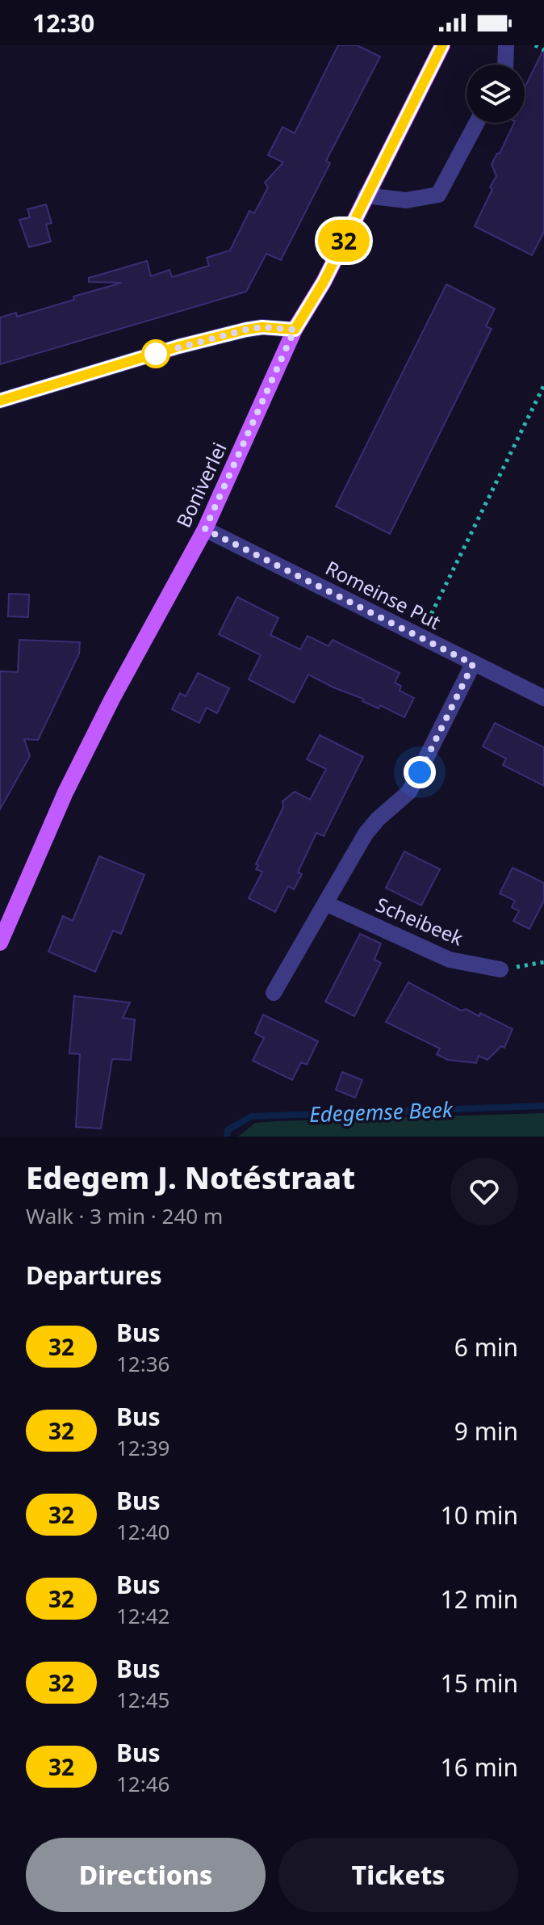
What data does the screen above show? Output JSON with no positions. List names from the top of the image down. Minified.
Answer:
{"streets":{"main road":["Boniverlei"],"street":["Romeinse Put","Scheibeek"]},"crossings":[["Boniverlei","Romeinse Put"]],"water":["Edegemse Beek"],"lines":["bus line 32"],"page":{"status":"12:30","on_map":"32","heading":[["Edegem J. Notéstraat","Walk · 3 min · 240 m"],"Departures"],"list":[{"mark":"32","name":"Bus","note":"12:36","value":"6 min"},{"mark":"32","name":"Bus","note":"12:39","value":"9 min"},{"mark":"32","name":"Bus","note":"12:40","value":"10 min"},{"mark":"32","name":"Bus","note":"12:42","value":"12 min"},{"mark":"32","name":"Bus","note":"12:45","value":"15 min"},{"mark":"32","name":"Bus","note":"12:46","value":"16 min"}],"buttons":["Directions","Tickets"]}}
